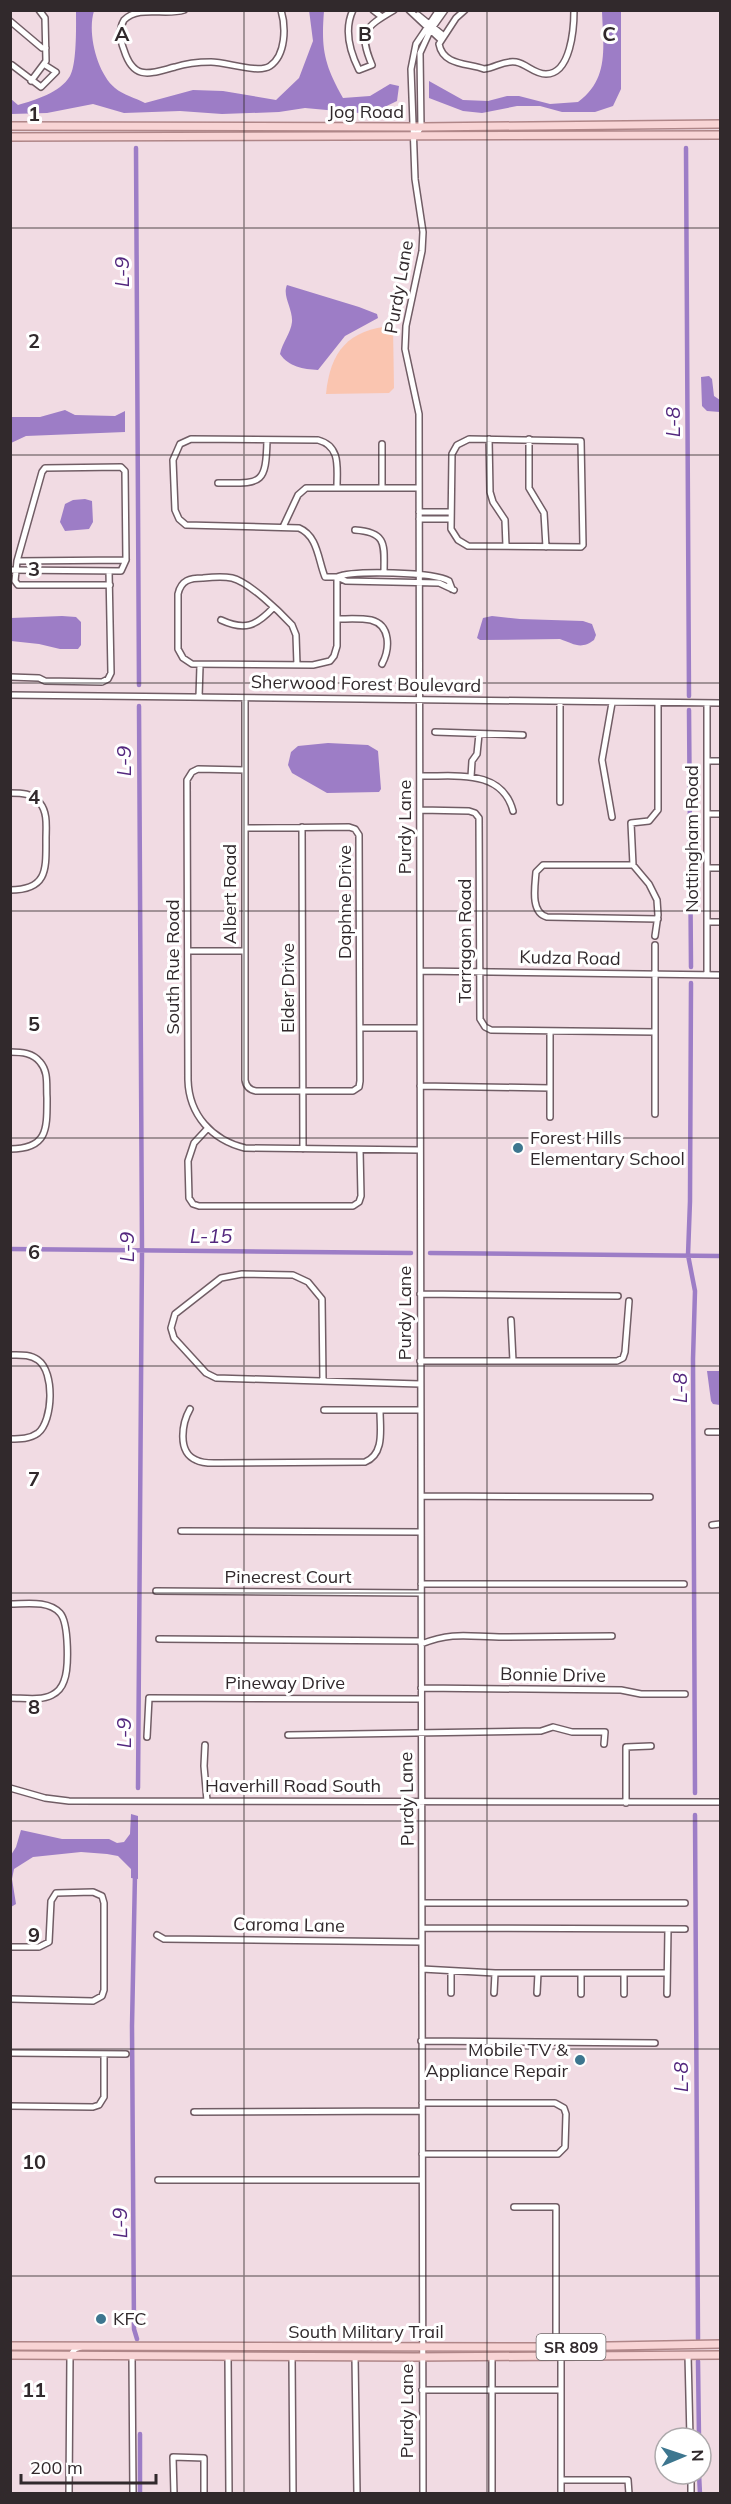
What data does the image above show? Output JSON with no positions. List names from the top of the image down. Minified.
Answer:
{"streets":{"main road":["Jog Road","South Military Trail","SR 809"],"street":["Purdy Lane","Sherwood Forest Boulevard","Nottingham Road","Albert Road","Daphne Drive","Tarragon Road","Kudza Road","South Rue Road","Elder Drive","Pinecrest Court","Bonnie Drive","Pineway Drive","Haverhill Road South","Caroma Lane"]},"crossings":[["Jog Road","Purdy Lane"],["Purdy Lane","Sherwood Forest Boulevard"],["Purdy Lane","Tarragon Road"],["Purdy Lane","Kudza Road"],["Purdy Lane","Pinecrest Court"],["Purdy Lane","Bonnie Drive"],["Purdy Lane","Pineway Drive"],["Purdy Lane","Haverhill Road South"],["Purdy Lane","Caroma Lane"],["Purdy Lane","South Military Trail"],["Sherwood Forest Boulevard","Nottingham Road"],["Sherwood Forest Boulevard","Albert Road"],["Nottingham Road","Kudza Road"],["Albert Road","Daphne Drive"],["Albert Road","South Rue Road"],["Albert Road","Elder Drive"],["Daphne Drive","Elder Drive"],["Tarragon Road","Kudza Road"]],"water":["L-9","L-8","L-15"],"places":["Forest Hills Elementary School","Mobile TV & Appliance Repair","KFC"],"scale_bar":"200 m","north":"right","grid":{"columns":["A","B","C"],"rows":["1","2","3","4","5","6","7","8","9","10","11"]}}
